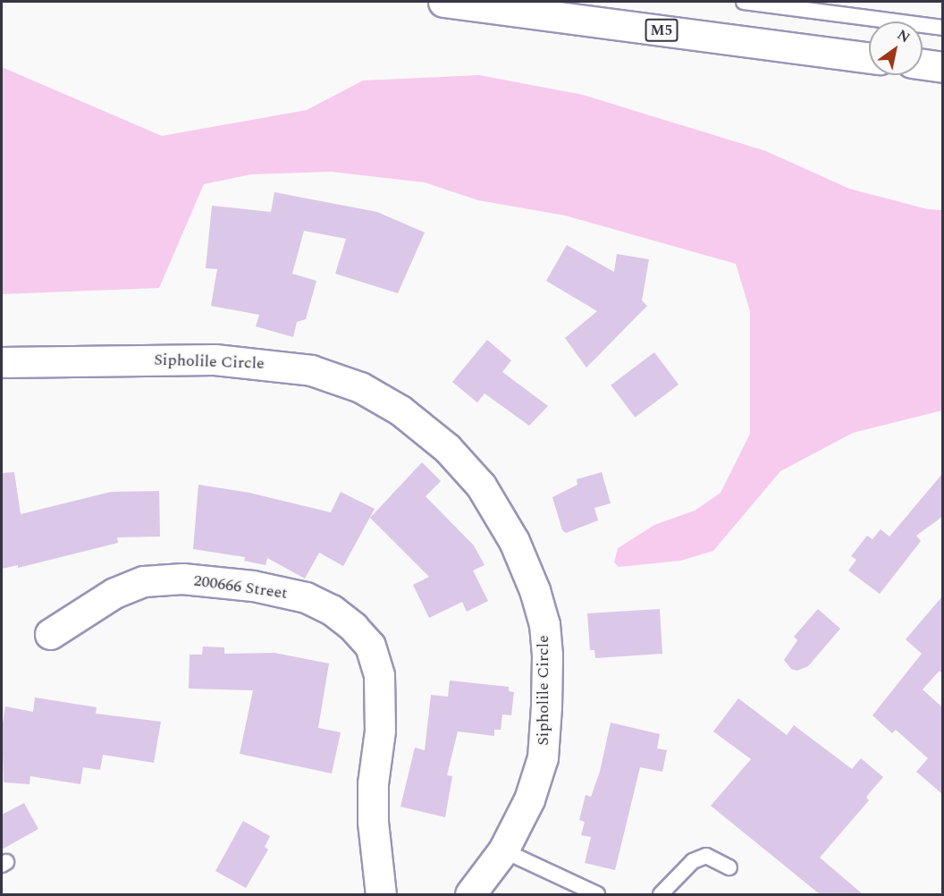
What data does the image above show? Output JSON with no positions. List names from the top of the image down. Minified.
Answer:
{"streets":{"street":["M5","Sipholile Circle","200666 Street"]},"north":"top right"}
